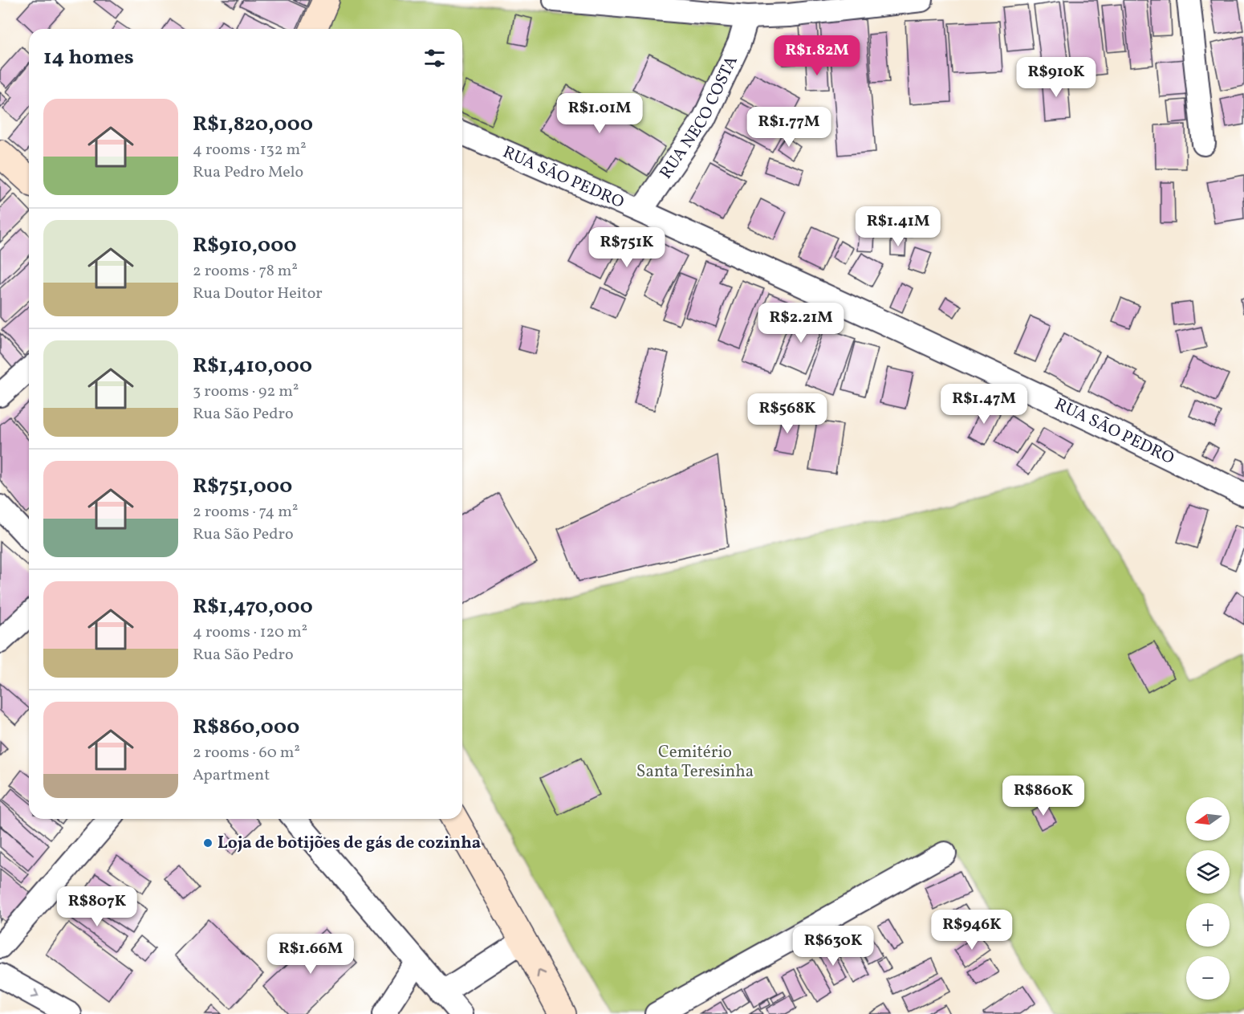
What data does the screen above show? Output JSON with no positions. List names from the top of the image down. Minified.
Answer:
{"streets":{"street":["RUA NECO COSTA","RUA SÃO PEDRO"]},"crossings":[["RUA NECO COSTA","RUA SÃO PEDRO"]],"parks":["Cemitério Santa Teresinha"],"places":["Loja de botijões de gás de cozinha"],"north":"left","page":{"heading":"14 homes","price":["R$1.82M","R$910K","R$1.01M","R$1.77M","R$1.41M","R$751K","R$2.21M","R$1.47M","R$568K","R$860K","R$807K","R$946K","R$630K","R$1.66M"],"list":[{"name":"R$1,820,000","note":"4 rooms · 132 m² · Rua Pedro Melo"},{"name":"R$910,000","note":"2 rooms · 78 m² · Rua Doutor Heitor"},{"name":"R$1,410,000","note":"3 rooms · 92 m² · Rua São Pedro"},{"name":"R$751,000","note":"2 rooms · 74 m² · Rua São Pedro"},{"name":"R$1,470,000","note":"4 rooms · 120 m² · Rua São Pedro"},{"name":"R$860,000","note":"2 rooms · 60 m² · Apartment"}],"map_buttons":["+","−"]}}
